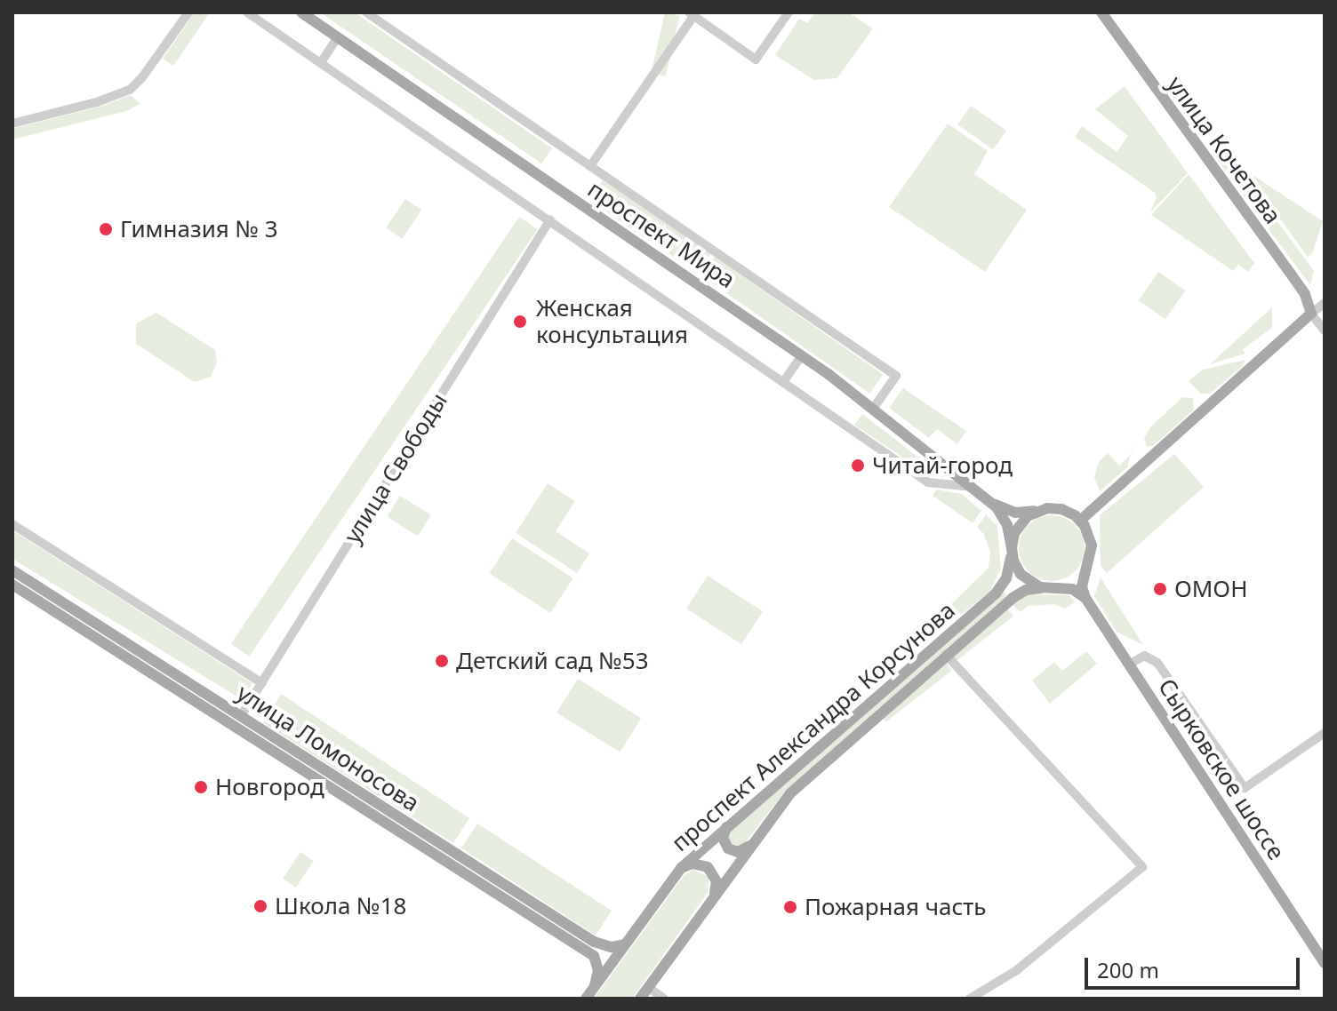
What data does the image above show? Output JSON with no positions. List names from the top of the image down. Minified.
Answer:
{"streets":{"main road":["улица Кочетова","проспект Мира","проспект Александра Корсунова","улица Ломоносова","Сырковское шоссе"],"street":["улица Свободы"]},"crossings":[["проспект Мира","проспект Александра Корсунова"],["улица Свободы","улица Ломоносова"]],"places":["Гимназия № 3","Женская консультация","Читай-город","ОМОН","Детский сад №53","Новгород","Школа №18","Пожарная часть"],"scale_bar":"200 m"}
